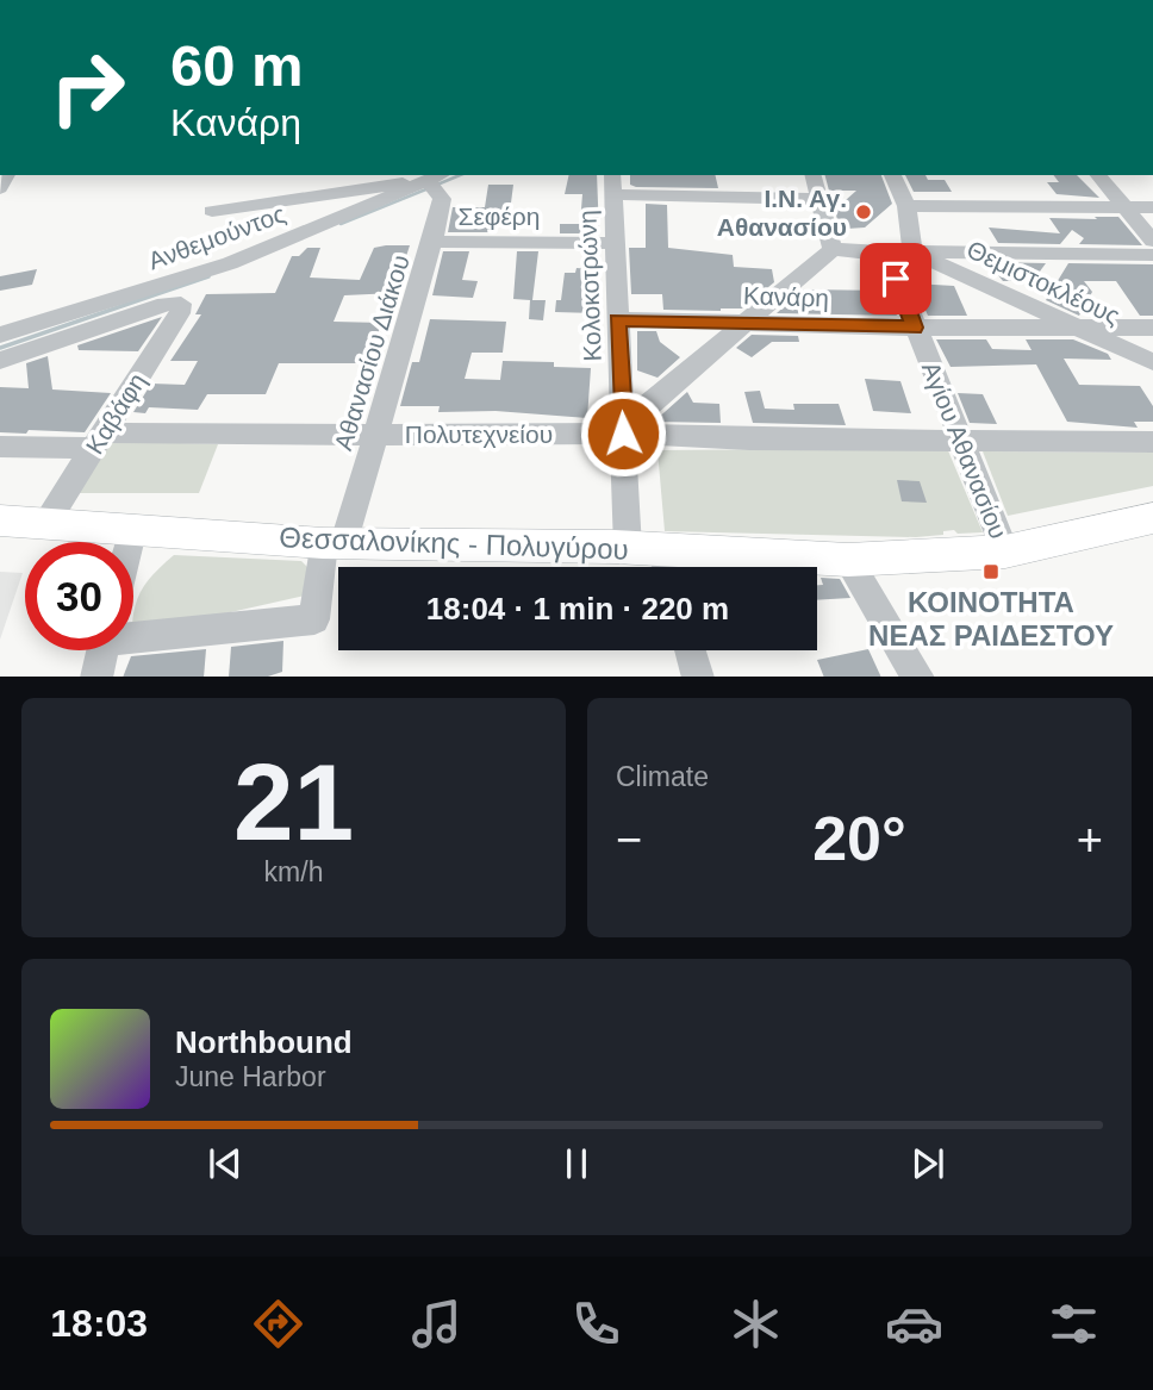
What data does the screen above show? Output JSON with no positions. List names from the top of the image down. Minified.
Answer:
{"streets":{"main road":["Θεσσαλονίκης - Πολυγύρου"],"street":["Σεφέρη","Ανθεμούντος","Θεμιστοκλέους","Κολοκοτρώνη","Κανάρη","Αθανασίου Διάκου","Καβάφη","Πολυτεχνείου","Αγίου Αθανασίου"]},"crossings":[["Σεφέρη","Κολοκοτρώνη"],["Σεφέρη","Αθανασίου Διάκου"],["Ανθεμούντος","Αθανασίου Διάκου"],["Ανθεμούντος","Καβάφη"],["Θεμιστοκλέους","Κανάρη"],["Θεμιστοκλέους","Αγίου Αθανασίου"],["Κολοκοτρώνη","Κανάρη"],["Κολοκοτρώνη","Πολυτεχνείου"],["Κολοκοτρώνη","Θεσσαλονίκης - Πολυγύρου"],["Κανάρη","Αγίου Αθανασίου"],["Αθανασίου Διάκου","Πολυτεχνείου"],["Αθανασίου Διάκου","Θεσσαλονίκης - Πολυγύρου"],["Καβάφη","Πολυτεχνείου"],["Καβάφη","Θεσσαλονίκης - Πολυγύρου"],["Πολυτεχνείου","Αγίου Αθανασίου"],["Αγίου Αθανασίου","Θεσσαλονίκης - Πολυγύρου"]],"places":{"other":["Ι.Ν. Αγ. Αθανασίου"],"transit":["ΚΟΙΝΟΤΗΤΑ ΝΕΑΣ ΡΑΙΔΕΣΤΟΥ"]},"page":{"turn":["60 m","Κανάρη"],"limit":"30","trip":"18:04 · 1 min · 220 m","tile":[["21","km/h"],"Climate"],"heat":["−","20°","+"],"song":["Northbound","June Harbor"],"tabs":"18:03"}}
